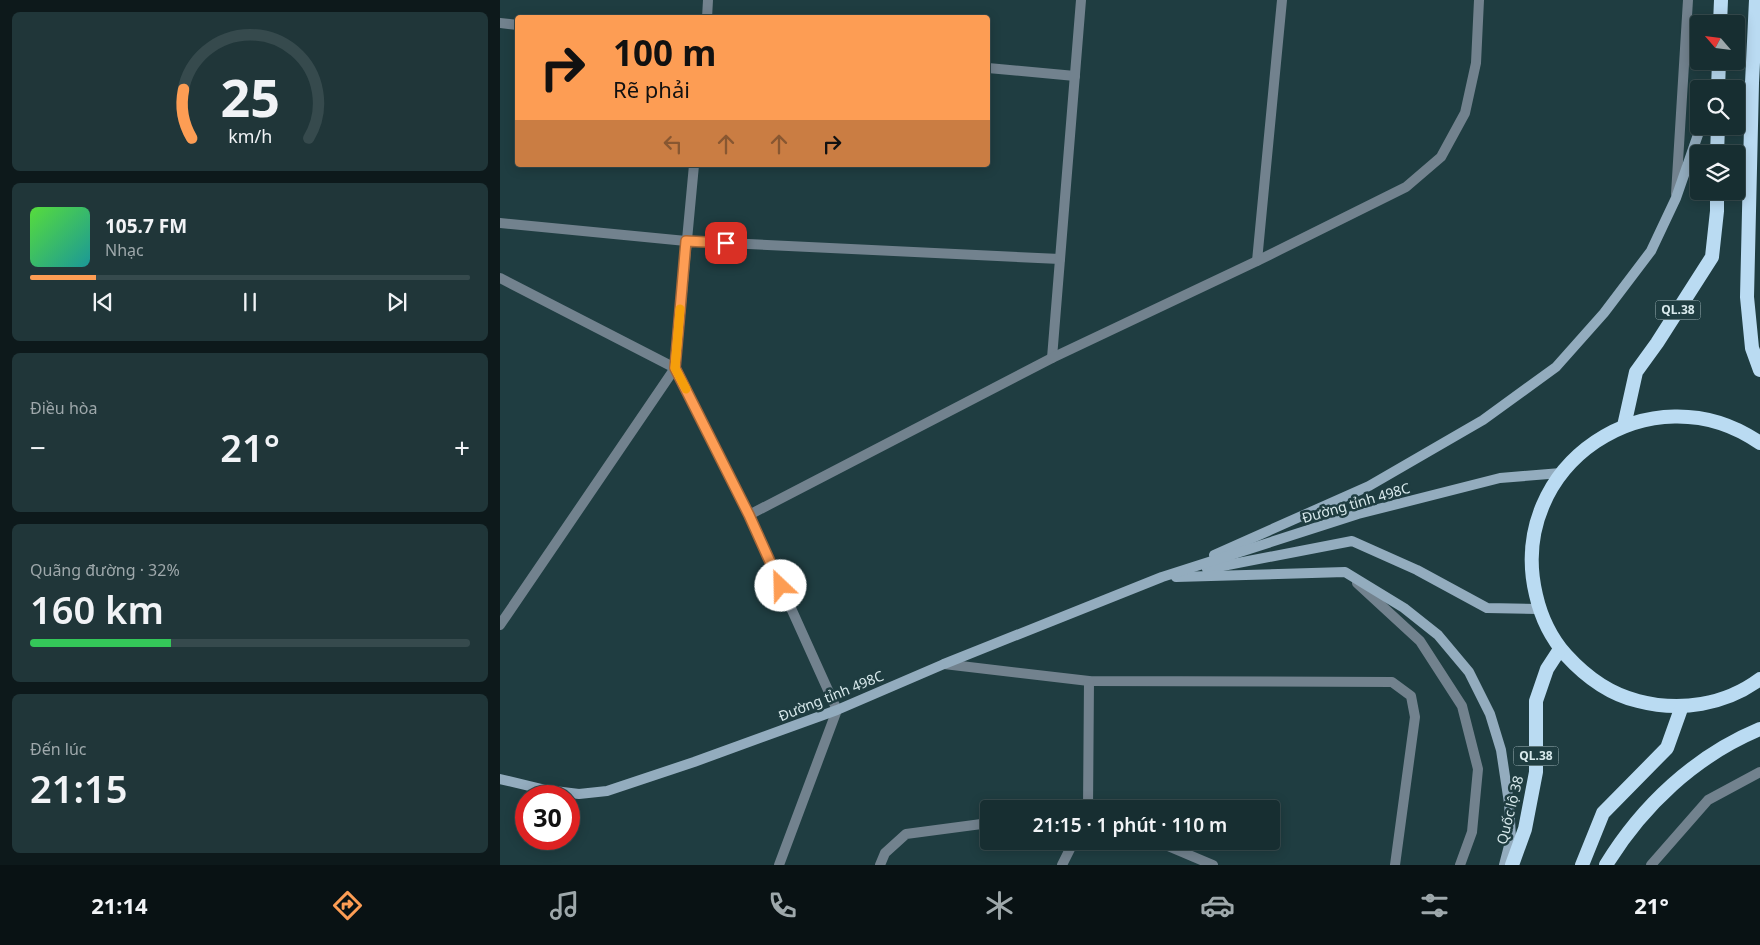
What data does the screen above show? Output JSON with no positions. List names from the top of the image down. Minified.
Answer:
{"streets":{"highway":["QL.38","Quốc lộ 38"],"main road":["Đường tỉnh 498C"]},"north":"top left","page":{"turn":["100 m","Rẽ phải"],"song":["105.7 FM","Nhạc"],"tile":["Điều hòa",["Quãng đường · 32%","160 km"],["Đến lúc","21:15"]],"heat":["−","21°","+"],"limit":"30","trip":"21:15 · 1 phút · 110 m","tabs":["21:14","21°"],"gauge":["25","km/h"]}}
